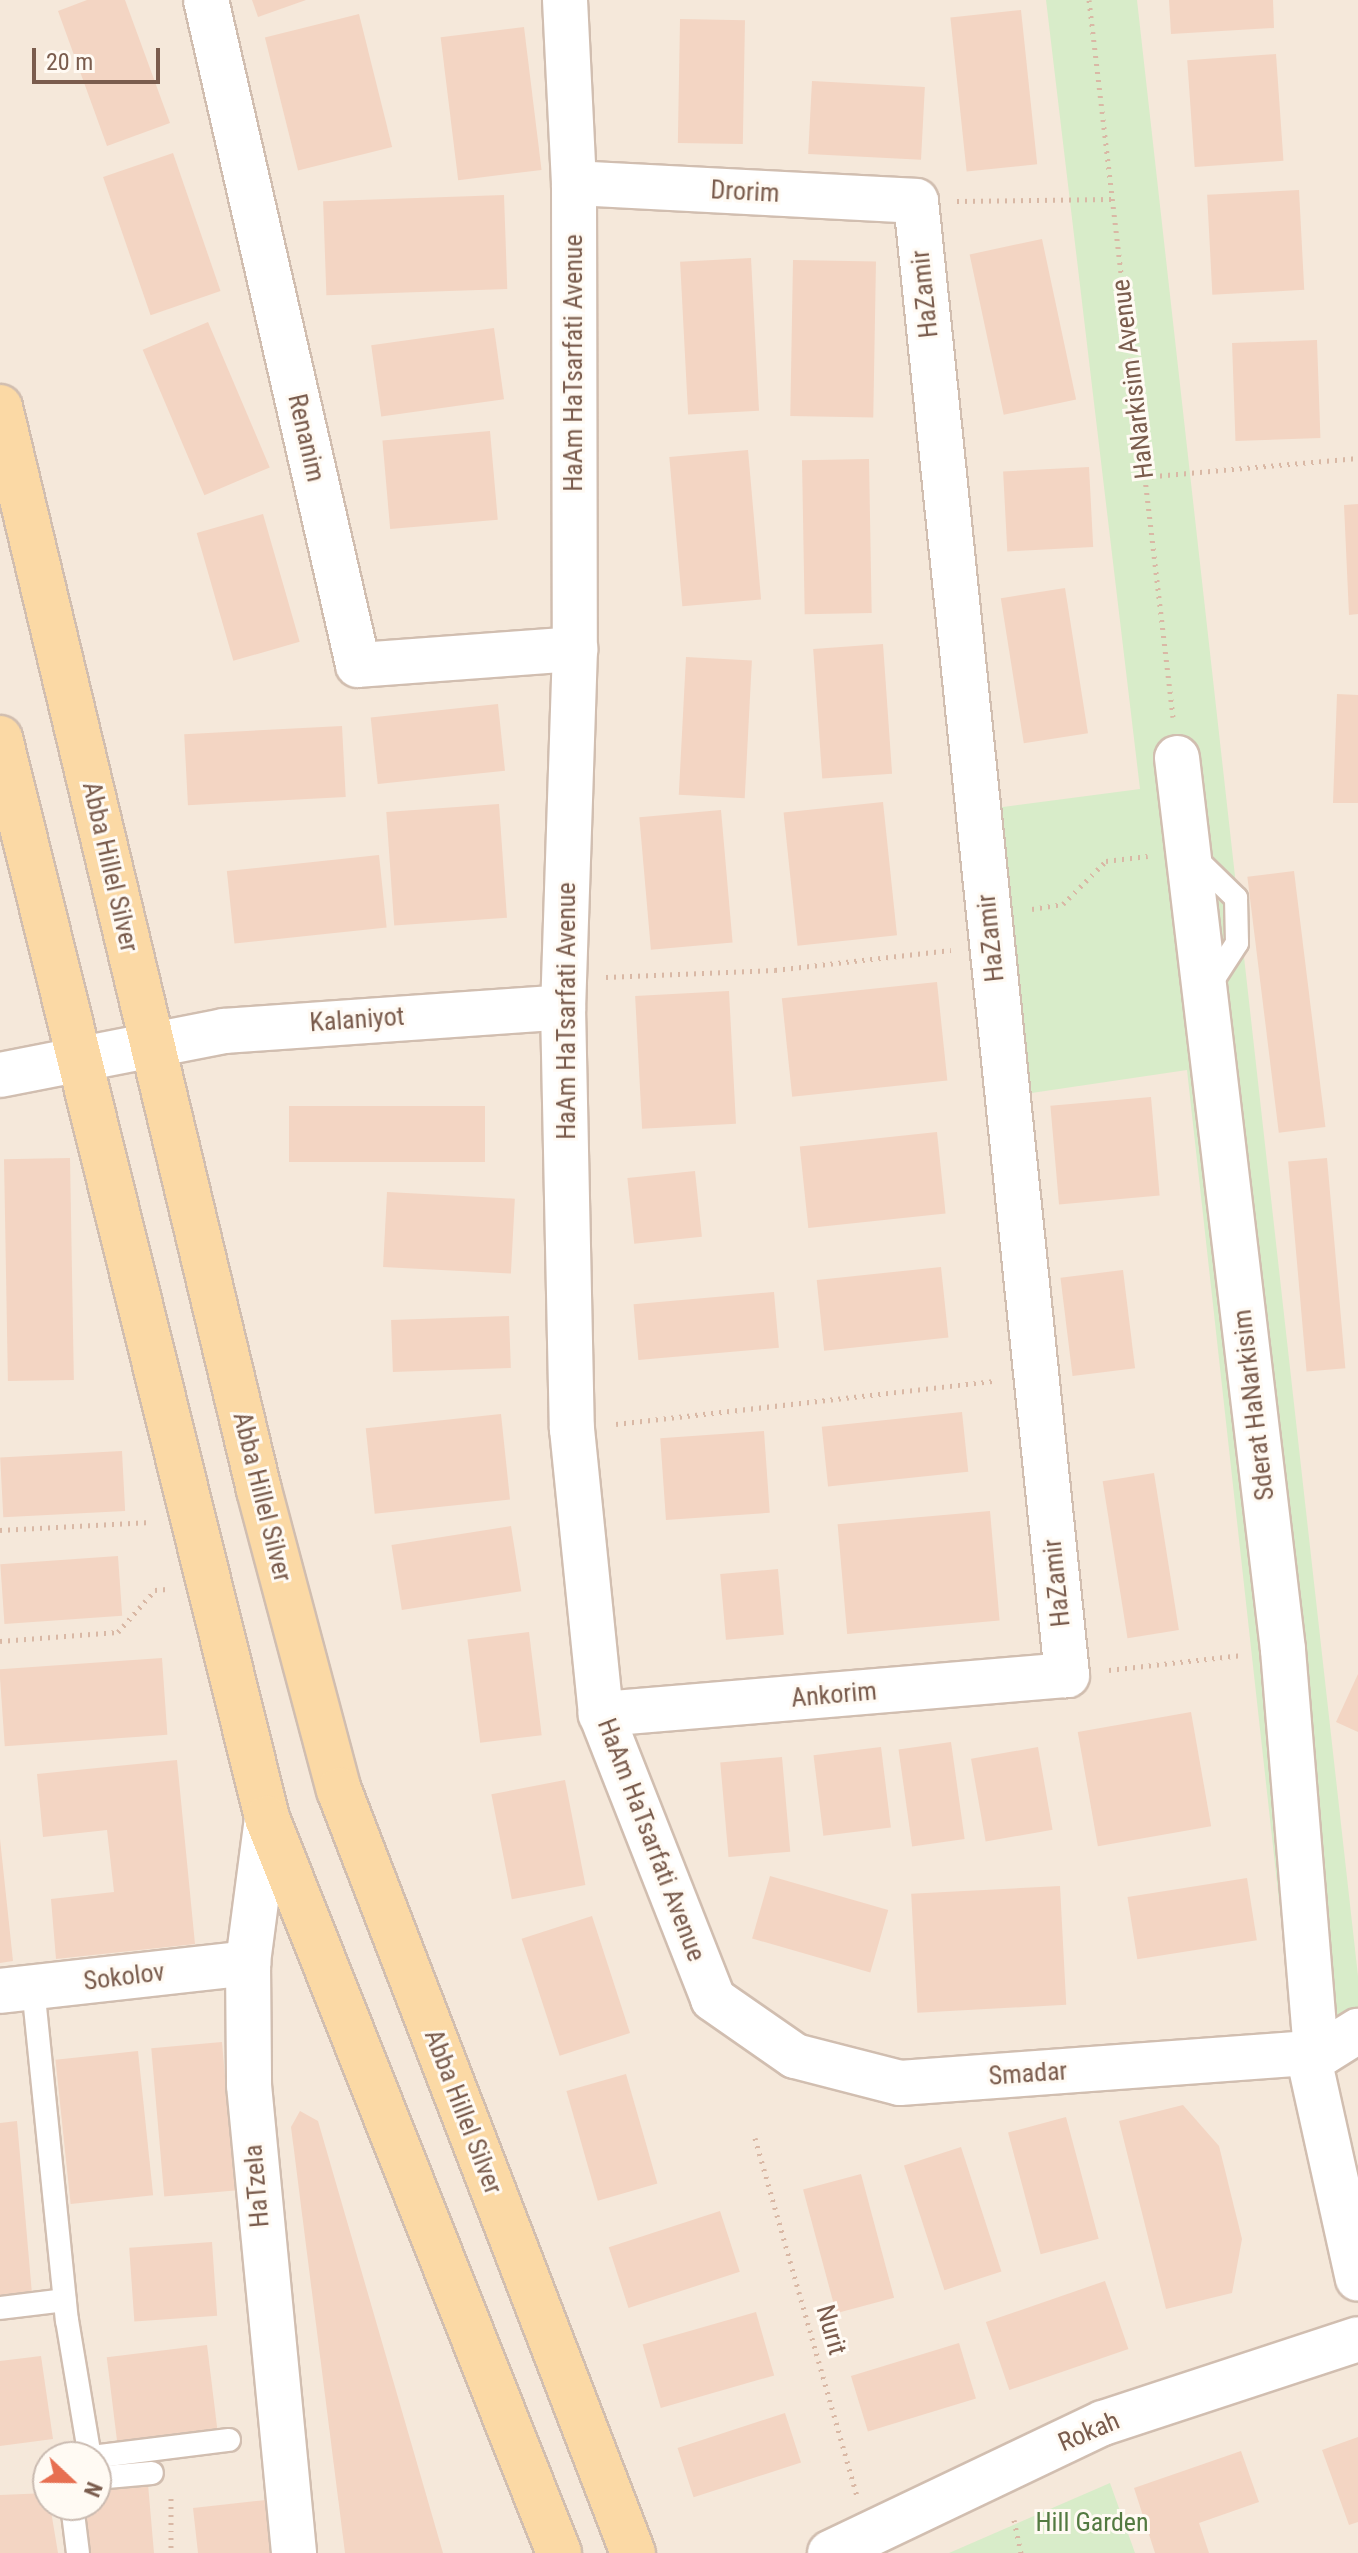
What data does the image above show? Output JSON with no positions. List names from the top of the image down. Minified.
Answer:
{"streets":{"main road":["Abba Hillel Silver"],"street":["Drorim","HaZamir","HaAm HaTsarfati Avenue","Renanim","Kalaniyot","Sderat HaNarkisim","Ankorim","Sokolov","Smadar","HaTzela","Rokah"],"path":["HaNarkisim Avenue","Nurit"]},"crossings":[["Drorim","HaZamir"],["Drorim","HaAm HaTsarfati Avenue"],["HaZamir","Ankorim"],["HaAm HaTsarfati Avenue","Renanim"],["HaAm HaTsarfati Avenue","Kalaniyot"],["HaAm HaTsarfati Avenue","Ankorim"],["HaAm HaTsarfati Avenue","Smadar"],["HaNarkisim Avenue","Sderat HaNarkisim"],["Abba Hillel Silver","Kalaniyot"],["Sderat HaNarkisim","Smadar"],["Sokolov","HaTzela"],["Nurit","Rokah"]],"parks":["Hill Garden"],"scale_bar":"20 m","north":"right"}
